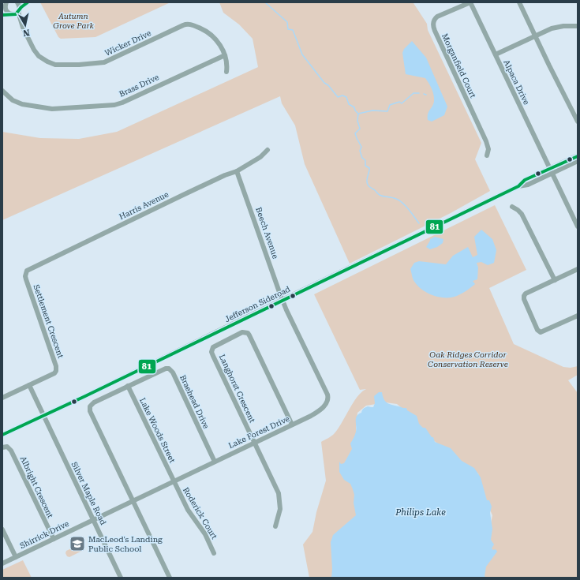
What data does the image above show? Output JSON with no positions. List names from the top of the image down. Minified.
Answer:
{"streets":{"street":["Wicker Drive","Morganfield Court","Alpaca Drive","Brass Drive","Harris Avenue","Beech Avenue","Jefferson Sideroad","Settlement Crescent","Langhorst Crescent","Braehead Drive","Lake Woods Street","Lake Forest Drive","Albright Crescent","Silver Maple Road","Roderick Court","Shirrick Drive"]},"crossings":[["Wicker Drive","Brass Drive"],["Morganfield Court","Alpaca Drive"],["Alpaca Drive","Jefferson Sideroad"],["Harris Avenue","Beech Avenue"],["Harris Avenue","Settlement Crescent"],["Beech Avenue","Jefferson Sideroad"],["Beech Avenue","Lake Forest Drive"],["Jefferson Sideroad","Lake Forest Drive"],["Jefferson Sideroad","Silver Maple Road"],["Settlement Crescent","Silver Maple Road"],["Langhorst Crescent","Lake Forest Drive"],["Braehead Drive","Lake Woods Street"],["Braehead Drive","Lake Forest Drive"],["Lake Woods Street","Lake Forest Drive"],["Lake Woods Street","Roderick Court"],["Lake Forest Drive","Silver Maple Road"],["Lake Forest Drive","Roderick Court"],["Lake Forest Drive","Shirrick Drive"],["Albright Crescent","Shirrick Drive"],["Silver Maple Road","Shirrick Drive"]],"water":["Philips Lake"],"parks":["Autumn Grove Park","Oak Ridges Corridor Conservation Reserve"],"places":{"school or university":["MacLeod's Landing Public School"]},"lines":["transit line 81"],"north":"bottom"}
